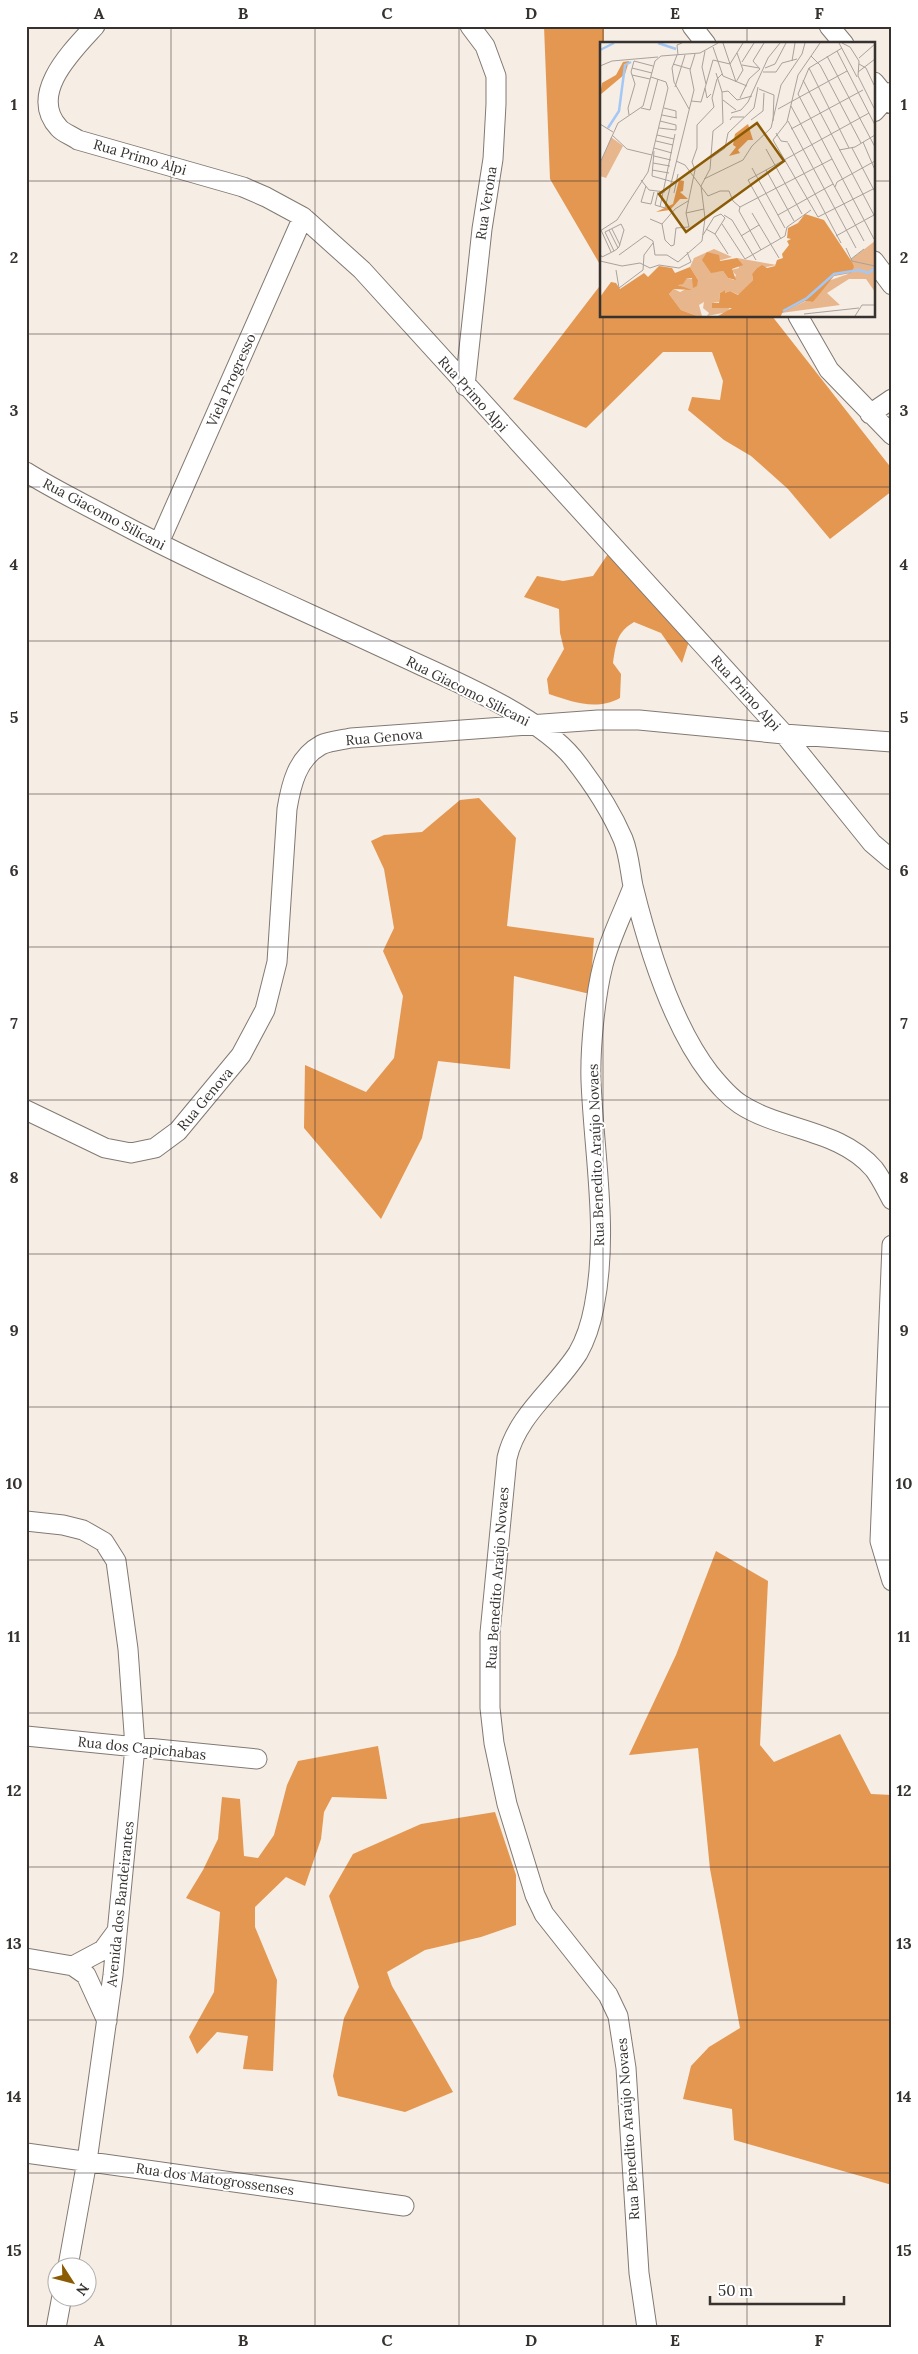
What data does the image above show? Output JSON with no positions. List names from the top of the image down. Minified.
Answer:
{"streets":{"street":["Rua Primo Alpi","Rua Verona","Viela Progresso","Rua Giacomo Silicani","Rua Genova","Rua Benedito Araújo Novaes","Rua dos Capichabas","Avenida dos Bandeirantes","Rua dos Matogrossenses"]},"crossings":[["Rua Primo Alpi","Rua Verona"],["Rua Primo Alpi","Viela Progresso"],["Rua Primo Alpi","Rua Genova"],["Viela Progresso","Rua Giacomo Silicani"],["Rua Giacomo Silicani","Rua Genova"],["Rua Giacomo Silicani","Rua Benedito Araújo Novaes"],["Rua dos Capichabas","Avenida dos Bandeirantes"],["Avenida dos Bandeirantes","Rua dos Matogrossenses"]],"scale_bar":"50 m","north":"bottom right","grid":{"columns":["A","B","C","D","E","F"],"rows":["1","2","3","4","5","6","7","8","9","10","11","12","13","14","15"]}}
